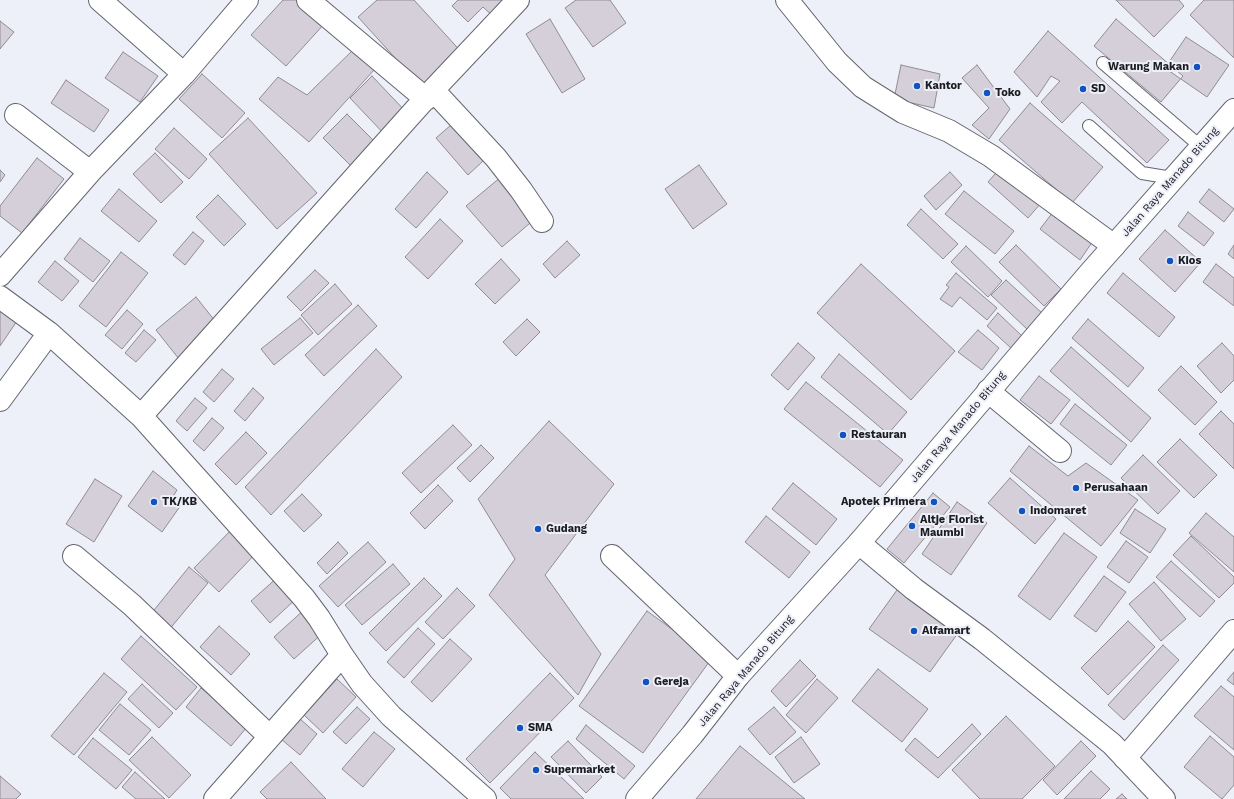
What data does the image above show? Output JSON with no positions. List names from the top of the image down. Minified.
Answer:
{"streets":{"main road":["Jalan Raya Manado Bitung"]},"places":["Warung Makan","Kantor","SD","Toko","Kios","Restauran","Perusahaan","TK/KB","Apotek Primera","Indomaret","Altje Florist Maumbi","Gudang","Alfamart","Gereja","SMA","Supermarket"]}
